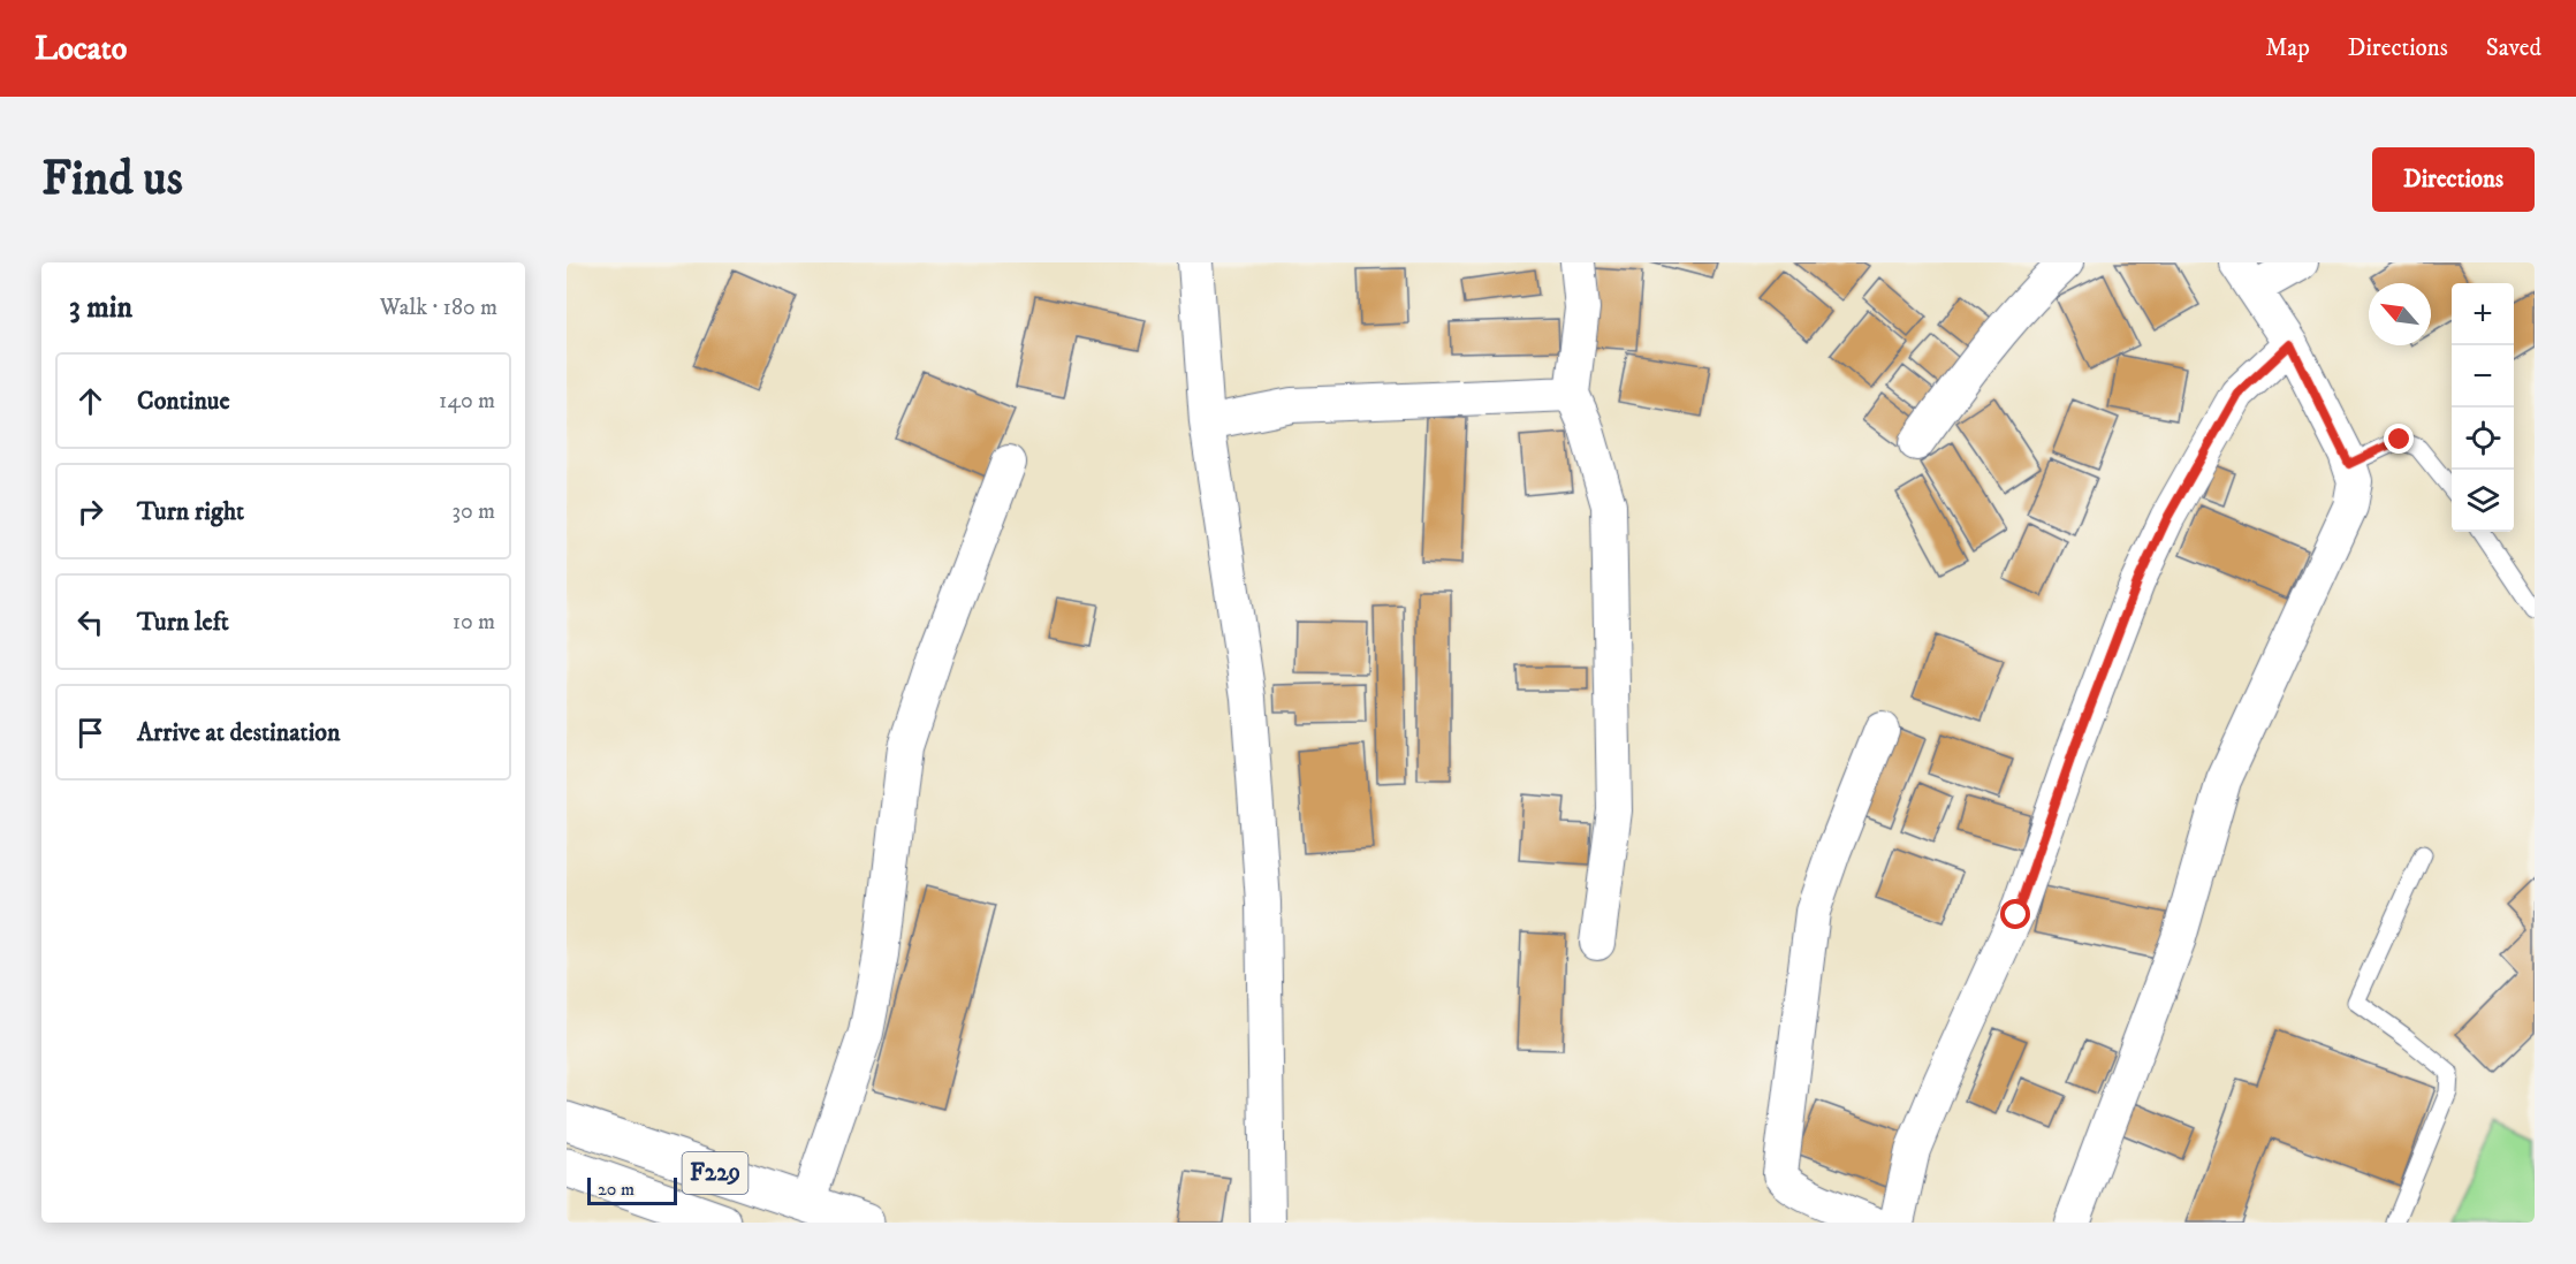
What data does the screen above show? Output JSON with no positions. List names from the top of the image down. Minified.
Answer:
{"streets":{"main road":["F229"]},"scale_bar":"20 m","north":"top left","page":{"header":"Locato","nav":["Map","Directions","Saved"],"buttons":"Directions","title":"Find us","heading":["3 min","Walk · 180 m"],"map_buttons":["+","−"],"list":[["Continue","140 m"],["Turn right","30 m"],["Turn left","10 m"],"Arrive at destination"],"scale":"20 m"}}
